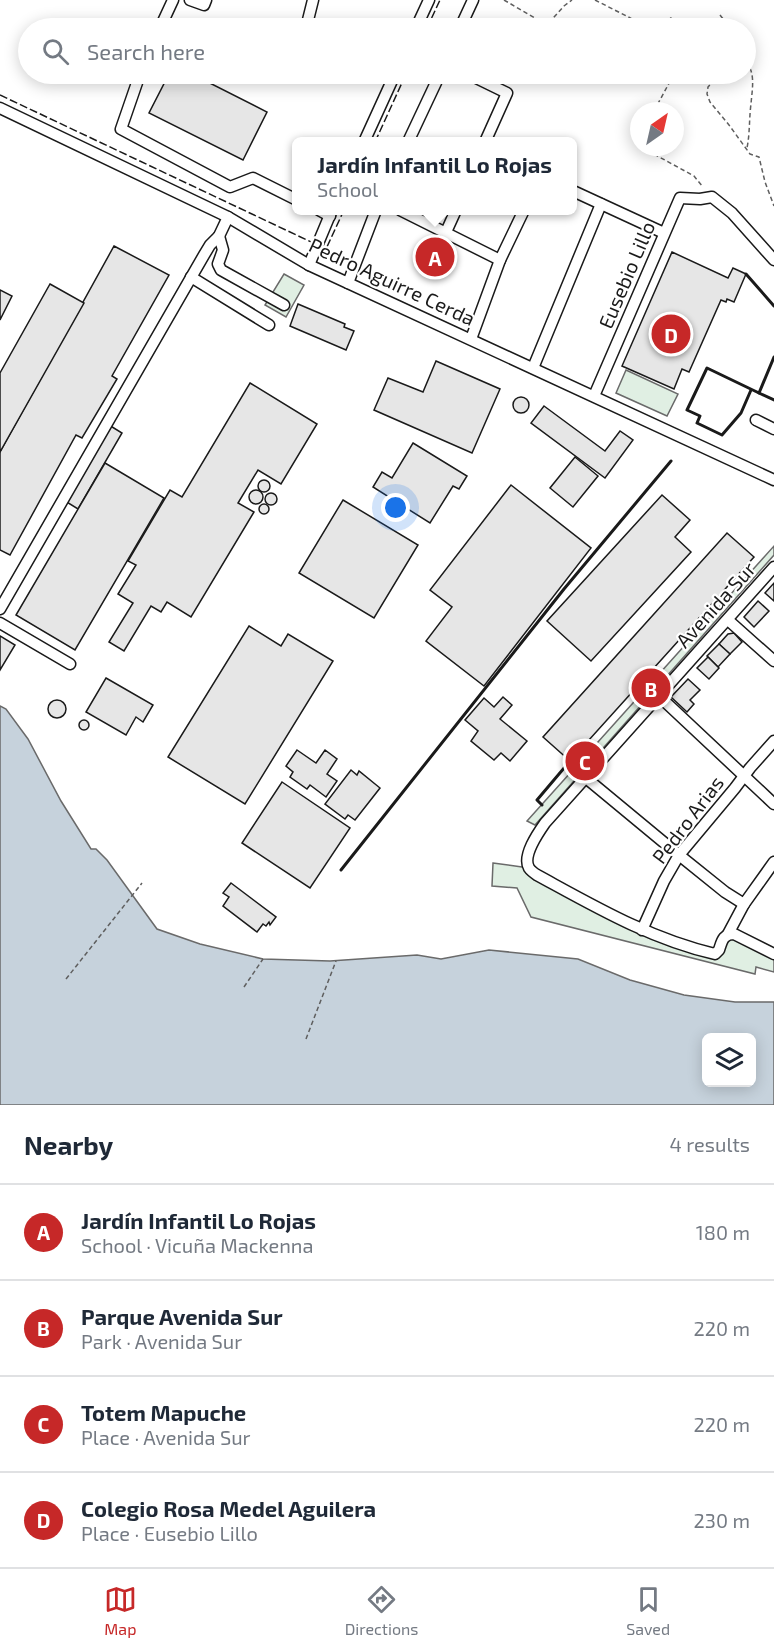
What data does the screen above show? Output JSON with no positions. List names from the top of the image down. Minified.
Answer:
{"streets":{"street":["Eusebio Lillo","Pedro Aguirre Cerda","Avenida Sur","Pedro Arias"]},"crossings":[["Eusebio Lillo","Pedro Aguirre Cerda"],["Avenida Sur","Pedro Arias"]],"north":"top right","page":{"search":"Search here","popup":["Jardín Infantil Lo Rojas","School"],"pins":["A","D","B","C"],"heading":["Nearby","4 results"],"list":[{"mark":"A","name":"Jardín Infantil Lo Rojas","note":"School · Vicuña Mackenna","value":"180 m"},{"mark":"B","name":"Parque Avenida Sur","note":"Park · Avenida Sur","value":"220 m"},{"mark":"C","name":"Totem Mapuche","note":"Place · Avenida Sur","value":"220 m"},{"mark":"D","name":"Colegio Rosa Medel Aguilera","note":"Place · Eusebio Lillo","value":"230 m"}],"nav":["Map","Directions","Saved"]}}
